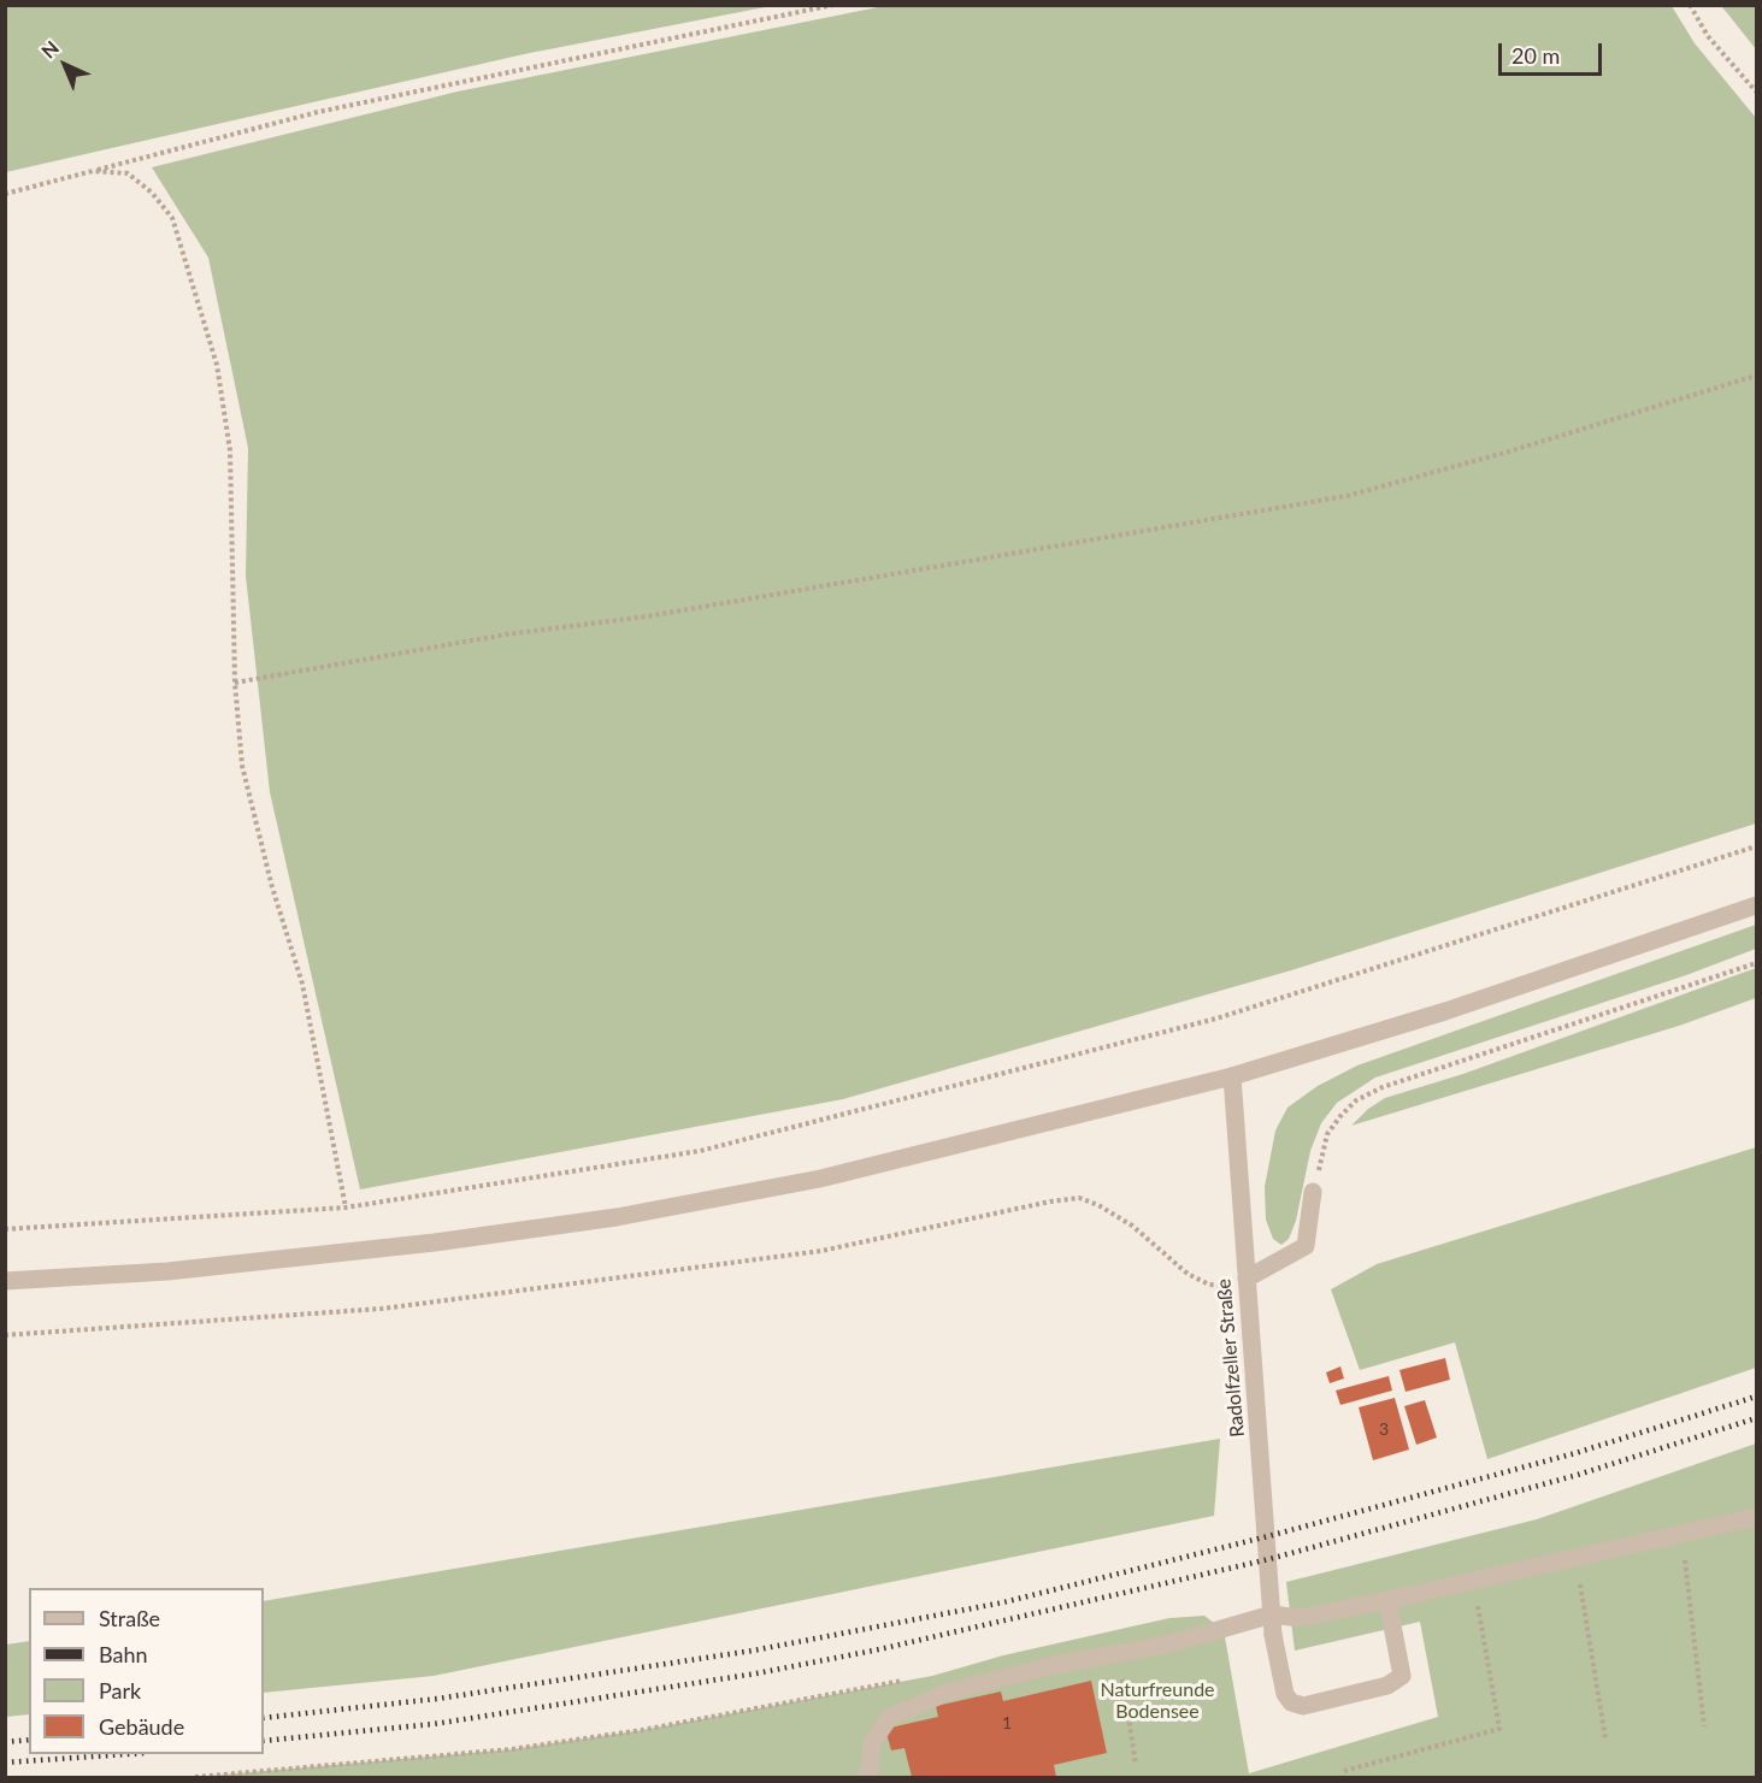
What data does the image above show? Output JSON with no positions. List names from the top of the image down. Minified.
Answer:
{"streets":{"street":["Radolfzeller Straße"]},"parks":["Naturfreunde Bodensee"],"house_numbers":["3","1"],"legend":["Straße","Bahn","Park","Gebäude"],"scale_bar":"20 m","north":"top left"}
